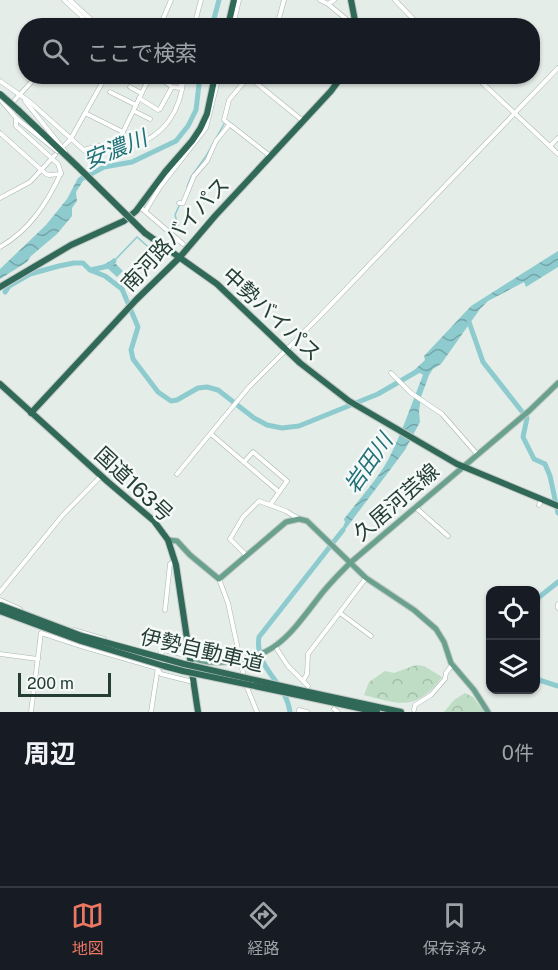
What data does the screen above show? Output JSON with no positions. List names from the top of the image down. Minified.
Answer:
{"streets":{"highway":["南河路バイパス","中勢バイパス","国道163号","伊勢自動車道"],"main road":["久居河芸線"]},"crossings":[["南河路バイパス","中勢バイパス"],["南河路バイパス","国道163号"],["中勢バイパス","久居河芸線"],["国道163号","久居河芸線"]],"water":["安濃川","岩田川"],"scale_bar":"200 m","page":{"search":"ここで検索","scale":"200 m","heading":["周辺","0件"],"nav":["地図","経路","保存済み"]}}
